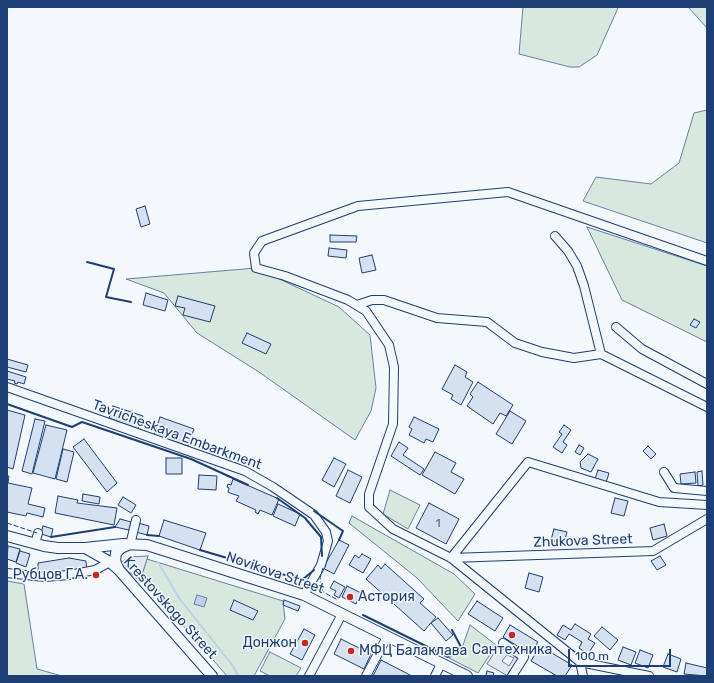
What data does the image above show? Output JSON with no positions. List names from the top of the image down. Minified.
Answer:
{"streets":{"main road":["Novikova Street","Krestovskogo Street"],"street":["Tavricheskaya Embarkment","Zhukova Street"]},"crossings":[["Tavricheskaya Embarkment","Novikova Street"],["Novikova Street","Krestovskogo Street"]],"places":["Рубцов Г.А.","Астория","Сантехника","Донжон","МФЦ Балаклава"],"house_numbers":["1"],"scale_bar":"100 m"}
